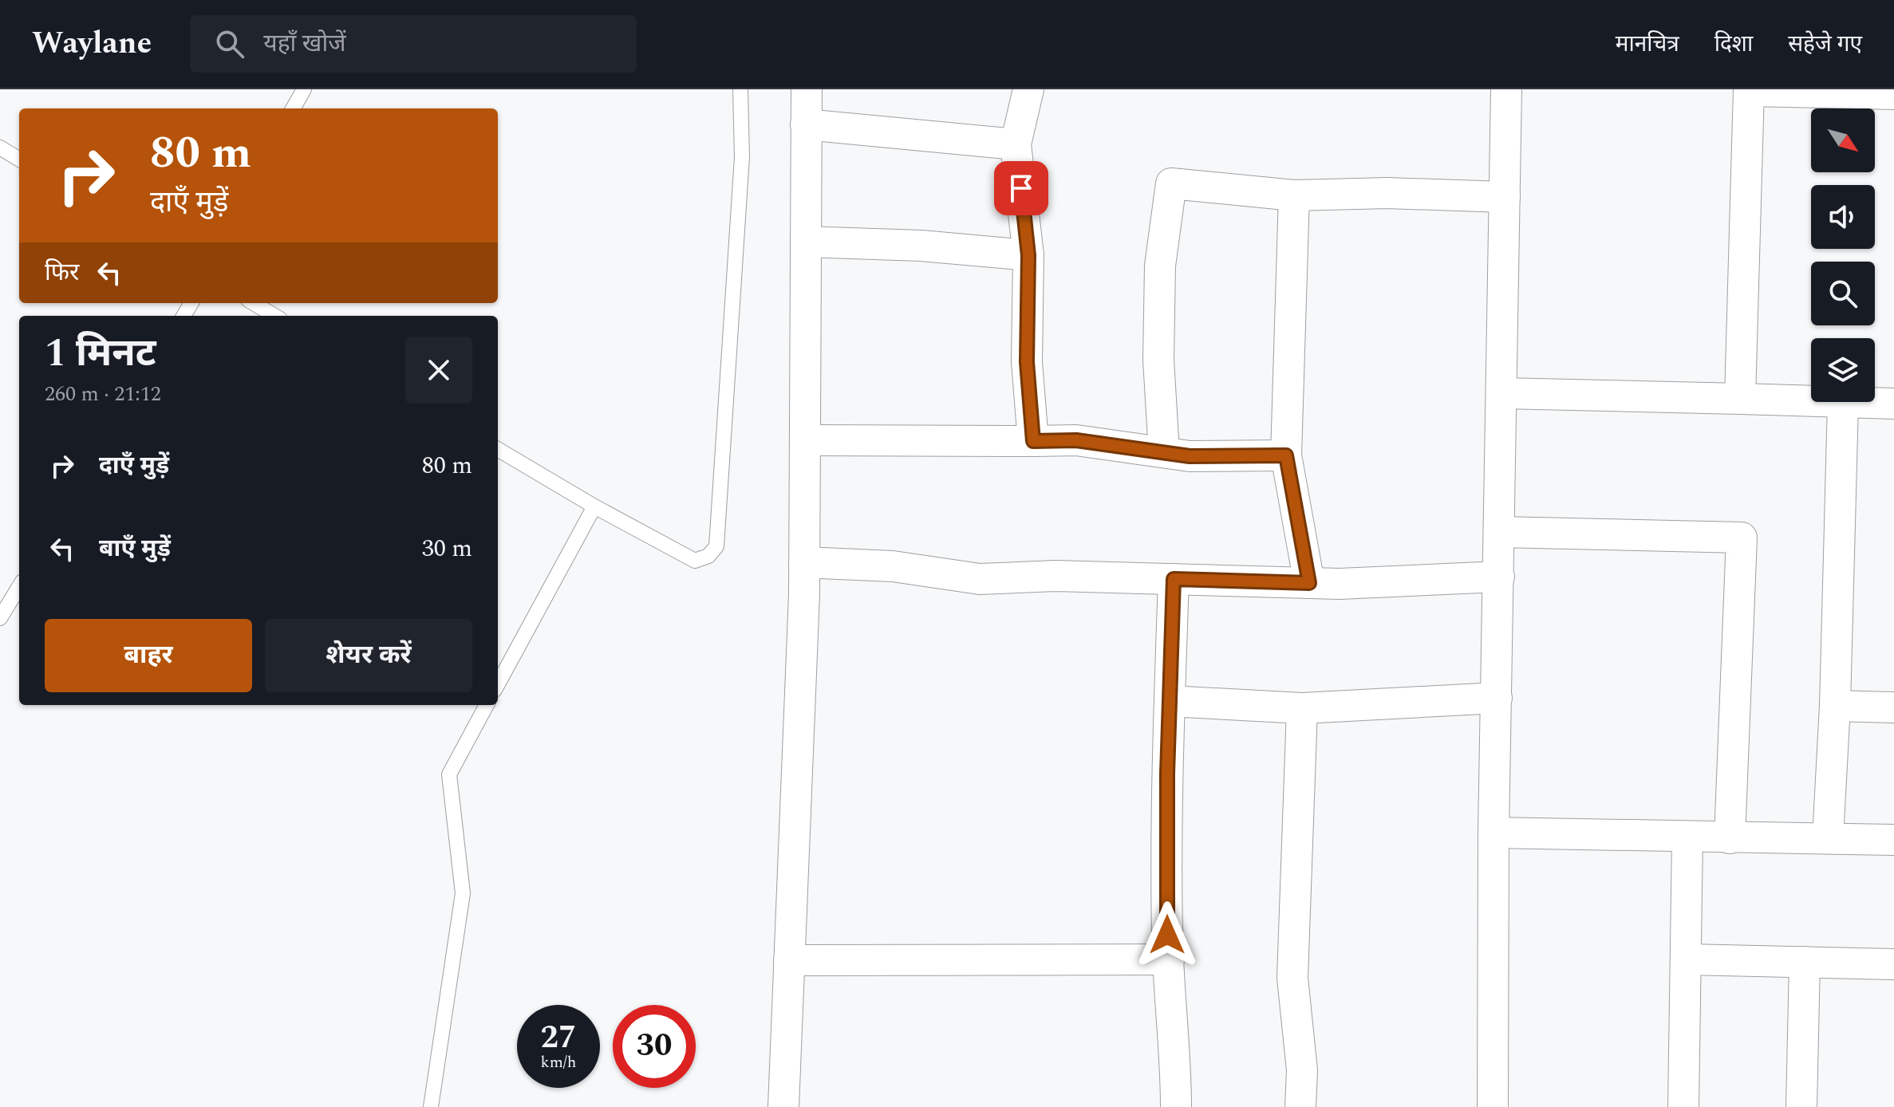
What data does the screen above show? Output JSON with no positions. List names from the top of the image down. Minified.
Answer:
{"north":"bottom right","page":{"header":"Waylane","search":"यहाँ खोजें","nav":["मानचित्र","दिशा","सहेजे गए"],"turn":["80 m","दाएँ मुड़ें"],"then":"फिर","heading":["1 मिनट","260 m · 21:12"],"list":[{"name":"दाएँ मुड़ें","value":"80 m"},{"name":"बाएँ मुड़ें","value":"30 m"}],"buttons":["बाहर","शेयर करें"],"speed":"27 km/h","limit":"30"}}
